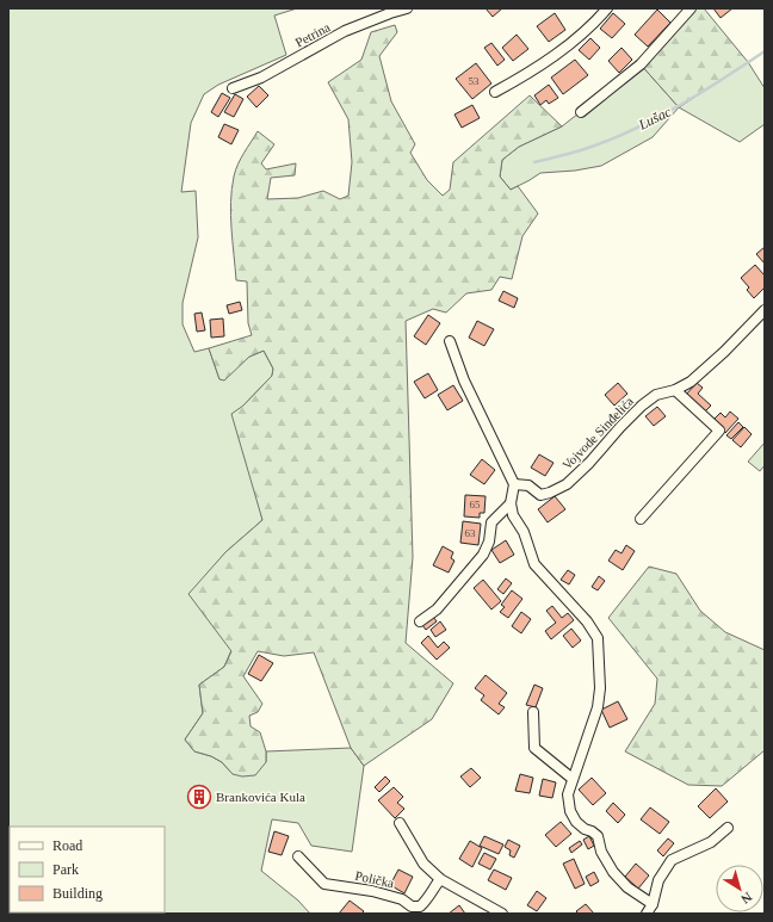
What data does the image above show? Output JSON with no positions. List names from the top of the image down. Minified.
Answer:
{"streets":{"street":["Petrina","Vojvode Sinđelića","Polička"]},"water":["Lušac"],"places":{"building":["Brankovića Kula"]},"house_numbers":["53","65","63"],"legend":["Road","Park","Building"],"north":"bottom right"}
